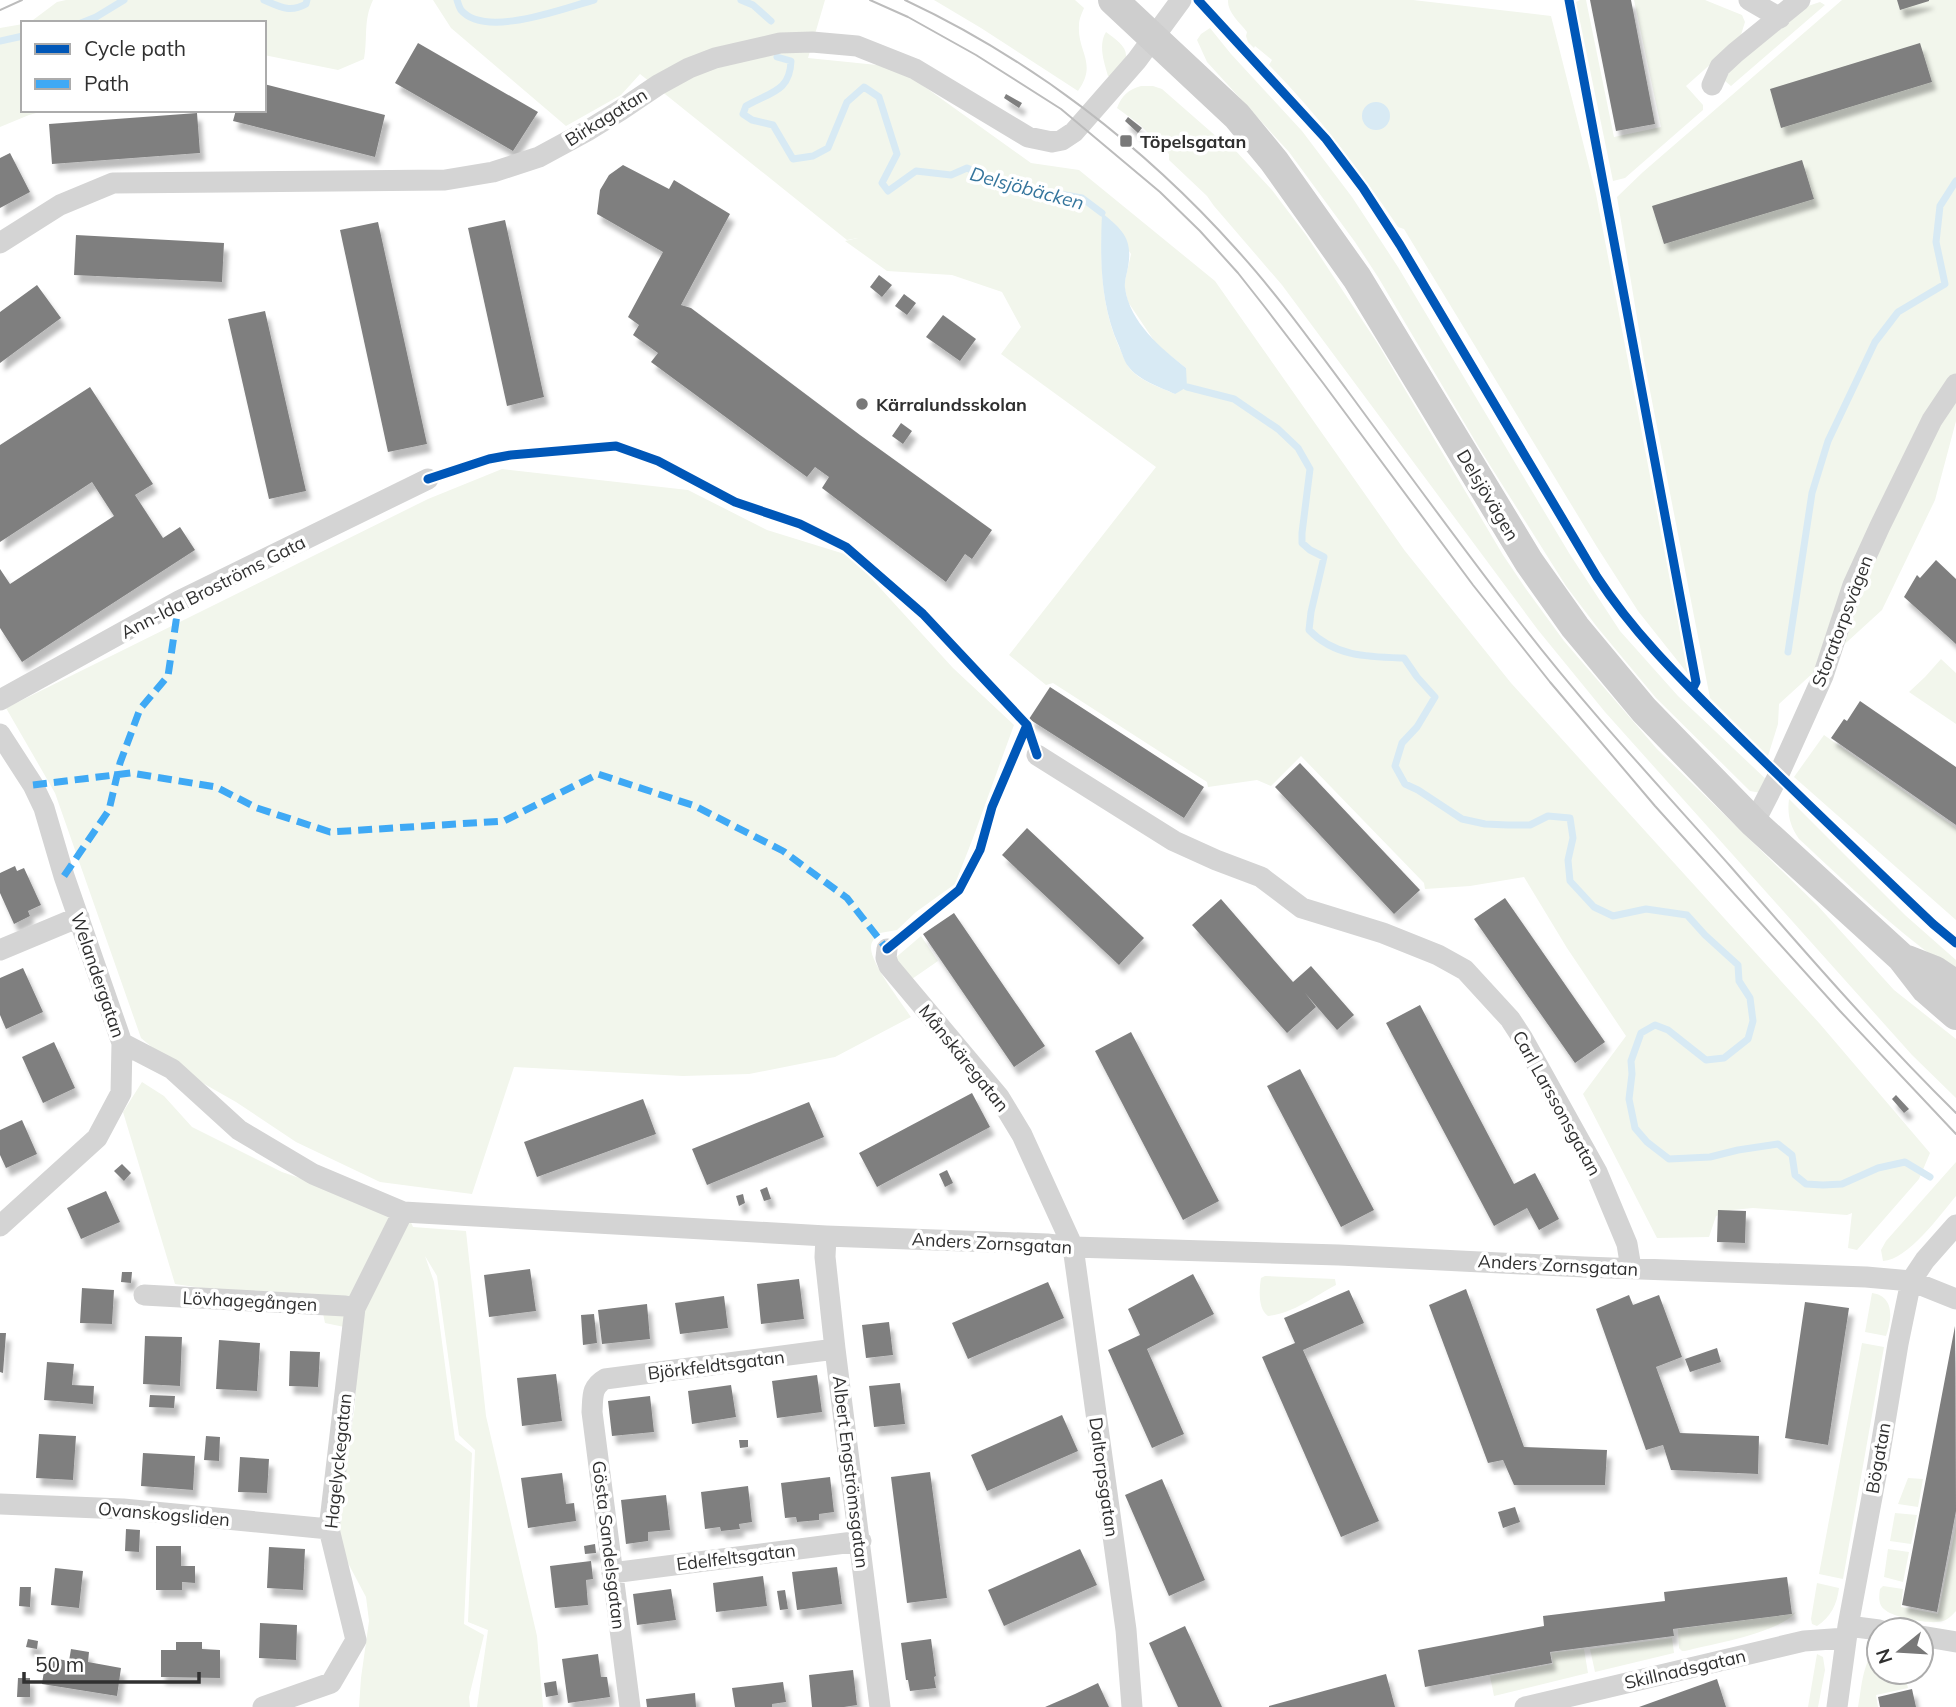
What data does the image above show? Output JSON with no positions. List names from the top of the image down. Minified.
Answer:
{"streets":{"street":["Birkagatan","Delsjövägen","Ann-Ida Broströms Gata","Storatorpsvägen","Welandergatan","Månskäregatan","Carl Larssonsgatan","Anders Zornsgatan","Lövhagegången","Björkfeldtsgatan","Bögatan","Hagelyckegatan","Albert Engströmsgatan","Daltorpsgatan","Ovanskogsliden","Gösta Sandelsgatan","Edelfeltsgatan","Skillnadsgatan"]},"crossings":[["Birkagatan","Delsjövägen"],["Delsjövägen","Storatorpsvägen"],["Welandergatan","Anders Zornsgatan"],["Månskäregatan","Anders Zornsgatan"],["Månskäregatan","Daltorpsgatan"],["Carl Larssonsgatan","Anders Zornsgatan"],["Anders Zornsgatan","Bögatan"],["Anders Zornsgatan","Hagelyckegatan"],["Anders Zornsgatan","Albert Engströmsgatan"],["Anders Zornsgatan","Daltorpsgatan"],["Lövhagegången","Hagelyckegatan"],["Björkfeldtsgatan","Albert Engströmsgatan"],["Björkfeldtsgatan","Gösta Sandelsgatan"],["Bögatan","Skillnadsgatan"],["Hagelyckegatan","Ovanskogsliden"],["Albert Engströmsgatan","Edelfeltsgatan"],["Gösta Sandelsgatan","Edelfeltsgatan"]],"water":["Delsjöbäcken"],"places":{"transit":["Töpelsgatan"],"other":["Kärralundsskolan"]},"legend":["Cycle path","Path"],"scale_bar":"50 m","north":"left"}
